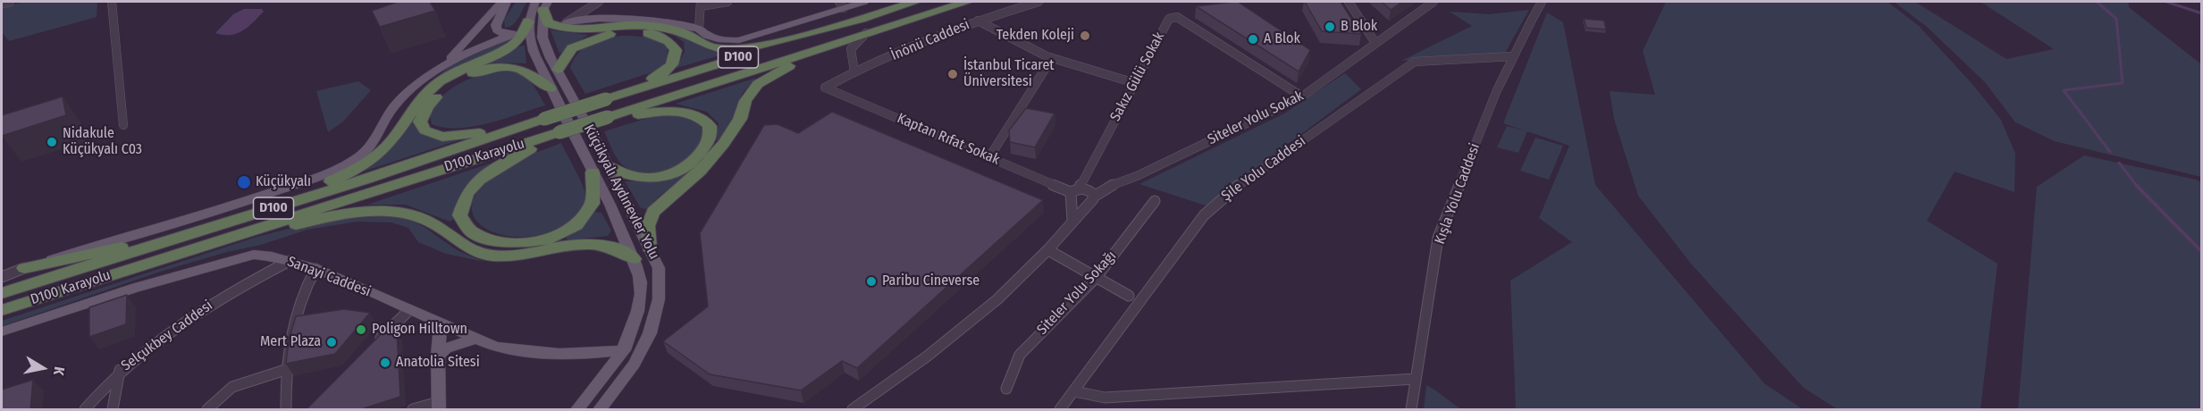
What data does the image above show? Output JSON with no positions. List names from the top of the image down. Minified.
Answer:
{"streets":{"highway":["D100","D100 Karayolu"],"main road":["Küçükyalı Aydınevler Yolu","Sanayi Caddesi"],"street":["İnönü Caddesi","Sakız Gülü Sokak","Siteler Yolu Sokak","Kaptan Rıfat Sokak","Şile Yolu Caddesi","Kışla Yolu Caddesi","Siteler Yolu Sokağı","Selçukbey Caddesi"]},"crossings":[["İnönü Caddesi","Kaptan Rıfat Sokak"],["Sakız Gülü Sokak","Siteler Yolu Sokak"],["Sakız Gülü Sokak","Kaptan Rıfat Sokak"],["Şile Yolu Caddesi","Kışla Yolu Caddesi"],["Küçükyalı Aydınevler Yolu","Sanayi Caddesi"],["Sanayi Caddesi","Selçukbey Caddesi"]],"places":["B Blok","Tekden Koleji","A Blok","İstanbul Ticaret Üniversitesi","Nidakule Küçükyalı C03","Küçükyalı","Paribu Cineverse","Poligon Hilltown","Mert Plaza","Anatolia Sitesi"],"north":"right"}
